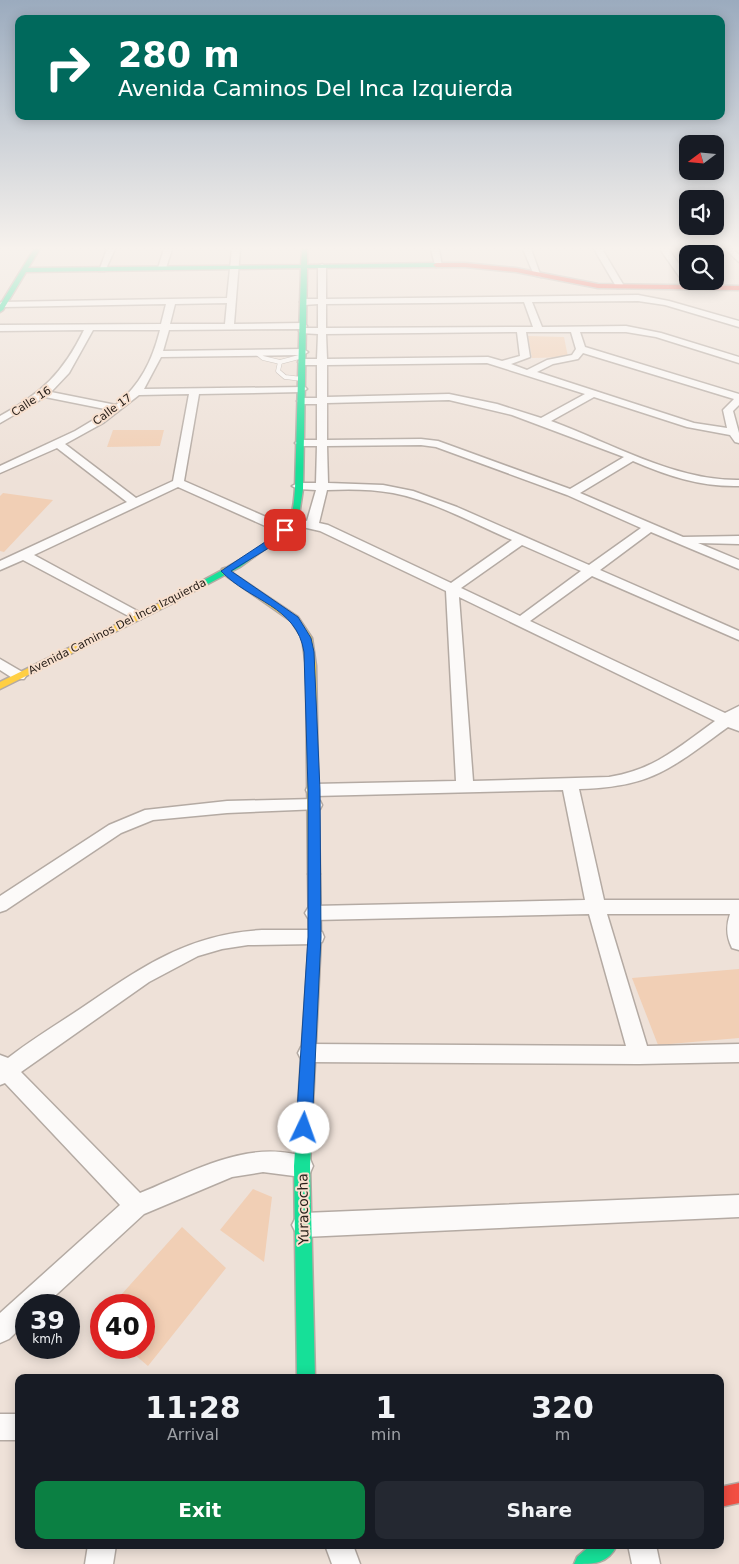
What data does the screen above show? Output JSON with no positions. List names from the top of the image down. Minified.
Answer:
{"streets":{"main road":["Avenida Caminos Del Inca Izquierda","Yuracocha"],"street":["Calle 16","Calle 17"]},"crossings":[["Avenida Caminos Del Inca Izquierda","Yuracocha"]],"north":"left","page":{"turn":["280 m","Avenida Caminos Del Inca Izquierda"],"speed":"39 km/h","limit":"40","eta":["11:28","Arrival","1","min","320","m"],"buttons":["Exit","Share"]}}
